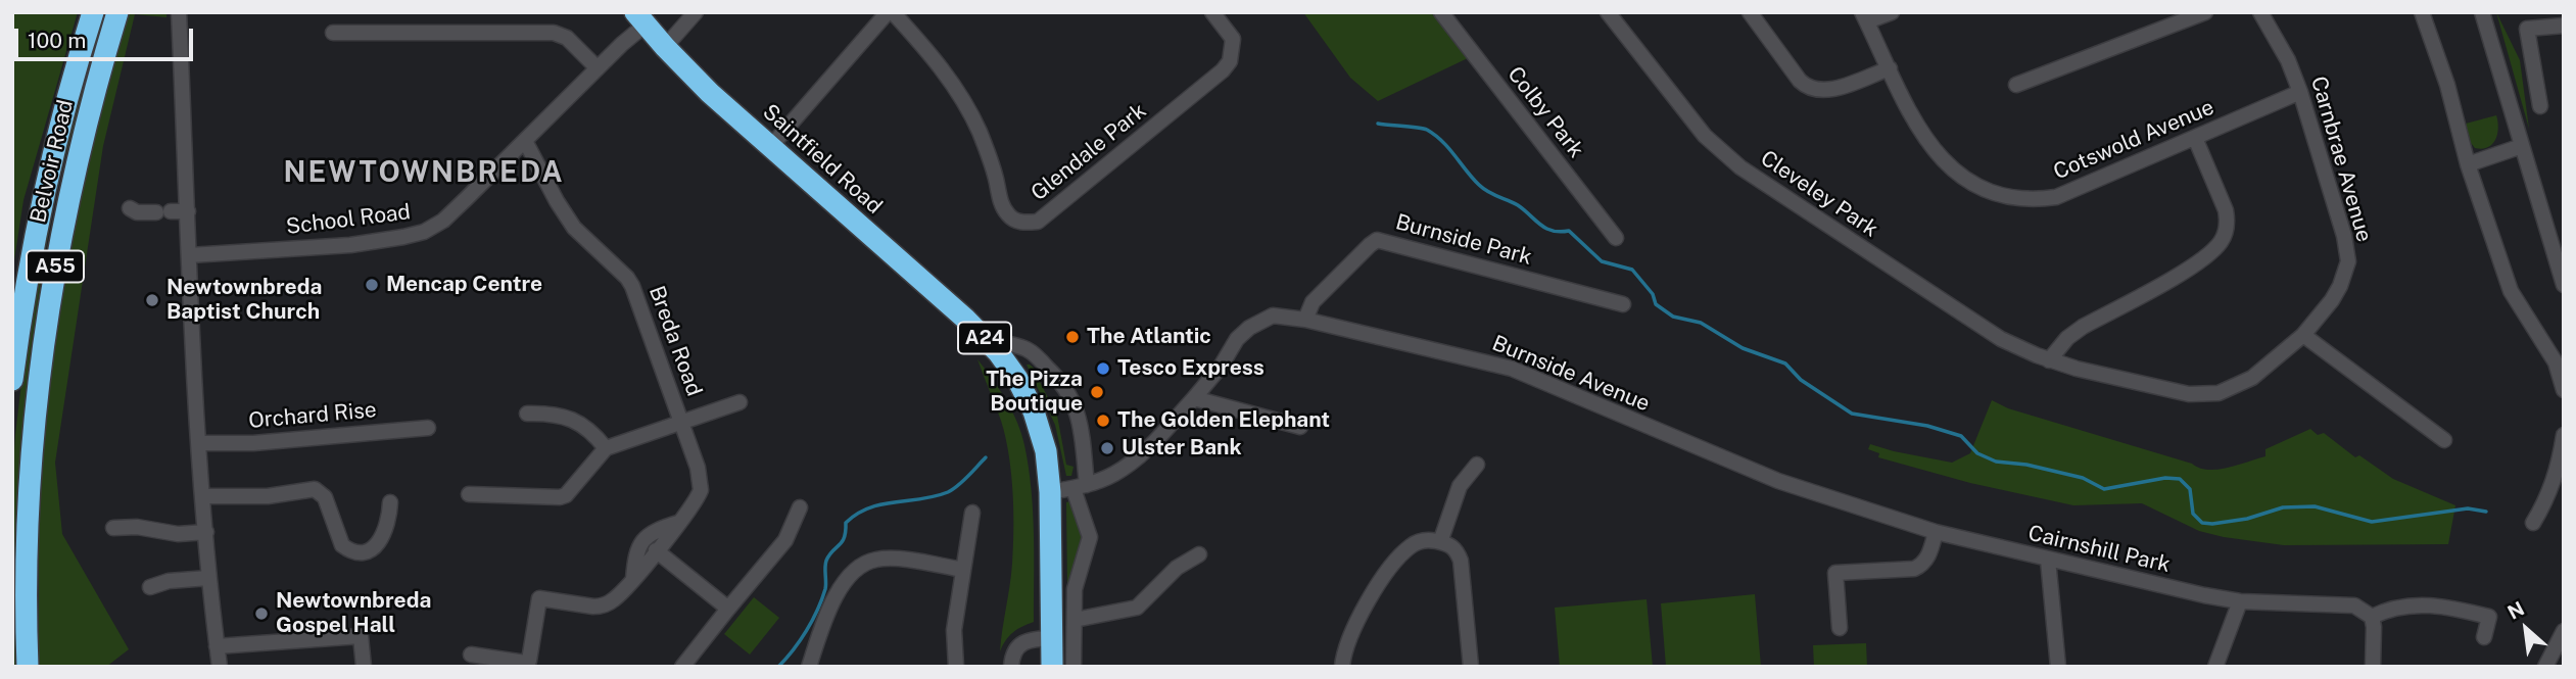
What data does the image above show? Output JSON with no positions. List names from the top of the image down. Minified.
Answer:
{"streets":{"highway":["Saintfield Road","Belvoir Road","A55","A24"],"street":["Colby Park","Cotswold Avenue","Glendale Park","Carnbrae Avenue","Cleveley Park","School Road","Burnside Park","Breda Road","Burnside Avenue","Orchard Rise","Cairnshill Park"]},"crossings":[["Cotswold Avenue","Carnbrae Avenue"],["Glendale Park","Saintfield Road"],["Saintfield Road","School Road"],["Carnbrae Avenue","Cleveley Park"],["School Road","Breda Road"],["Burnside Park","Burnside Avenue"],["Burnside Avenue","Cairnshill Park"]],"districts":["NEWTOWNBREDA"],"places":["Mencap Centre","Newtownbreda Baptist Church","The Atlantic","Tesco Express","The Pizza Boutique","The Golden Elephant","Ulster Bank","Newtownbreda Gospel Hall"],"scale_bar":"100 m","north":"top left"}
